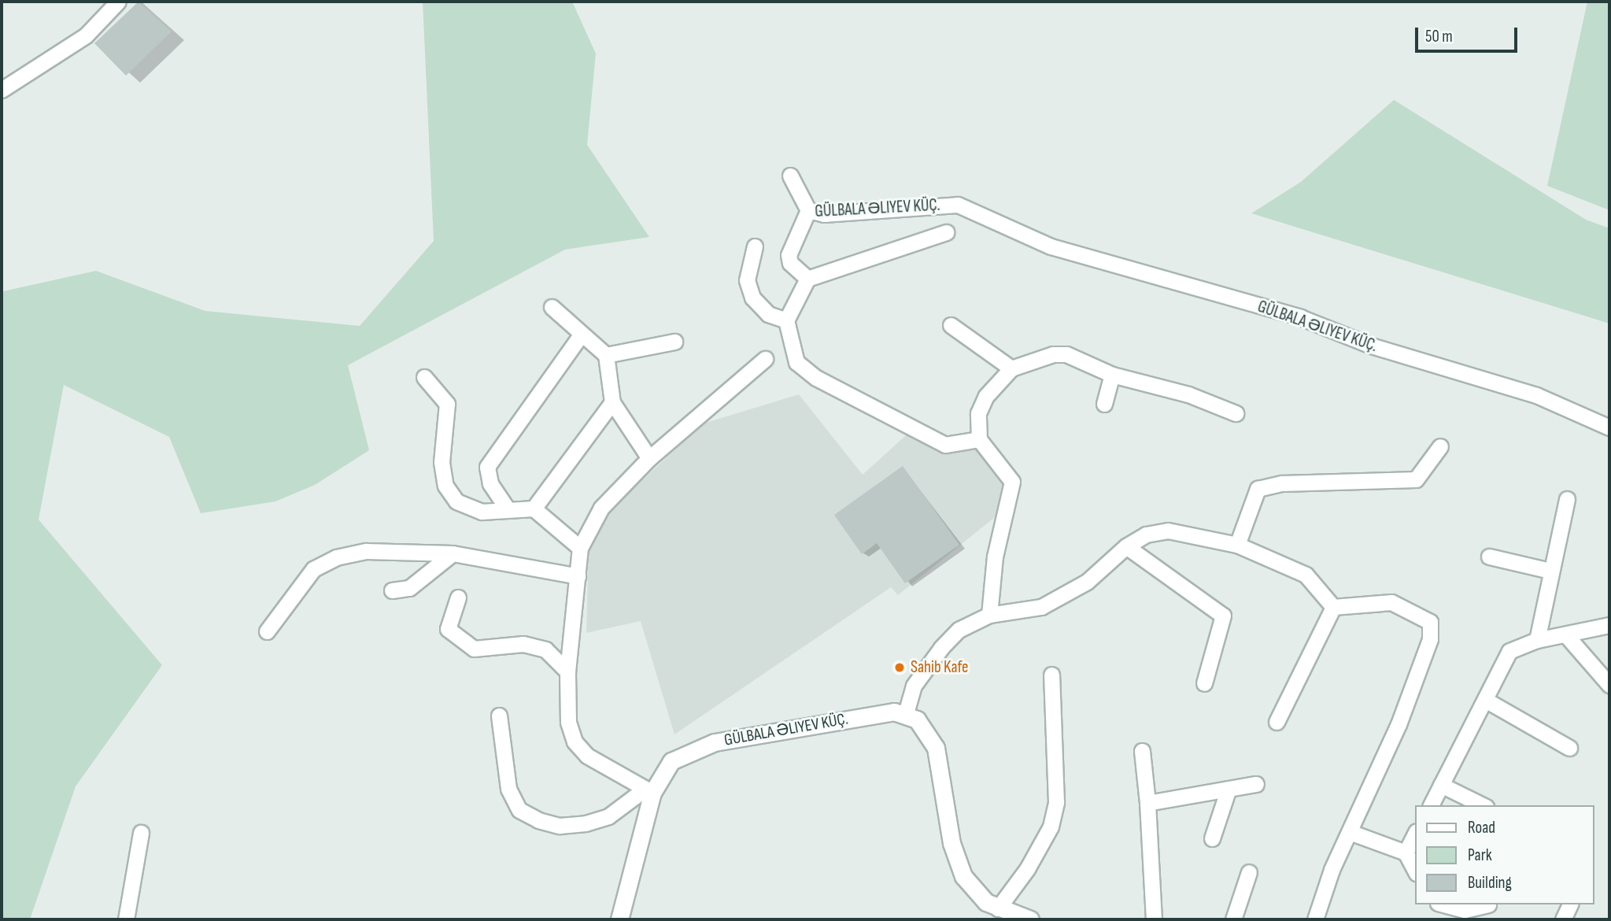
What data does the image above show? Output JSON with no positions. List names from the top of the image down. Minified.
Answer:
{"streets":{"street":["GÜLBALA ƏLIYEV KÜÇ."]},"places":["Sahib Kafe"],"legend":["Road","Park","Building"],"scale_bar":"50 m"}
